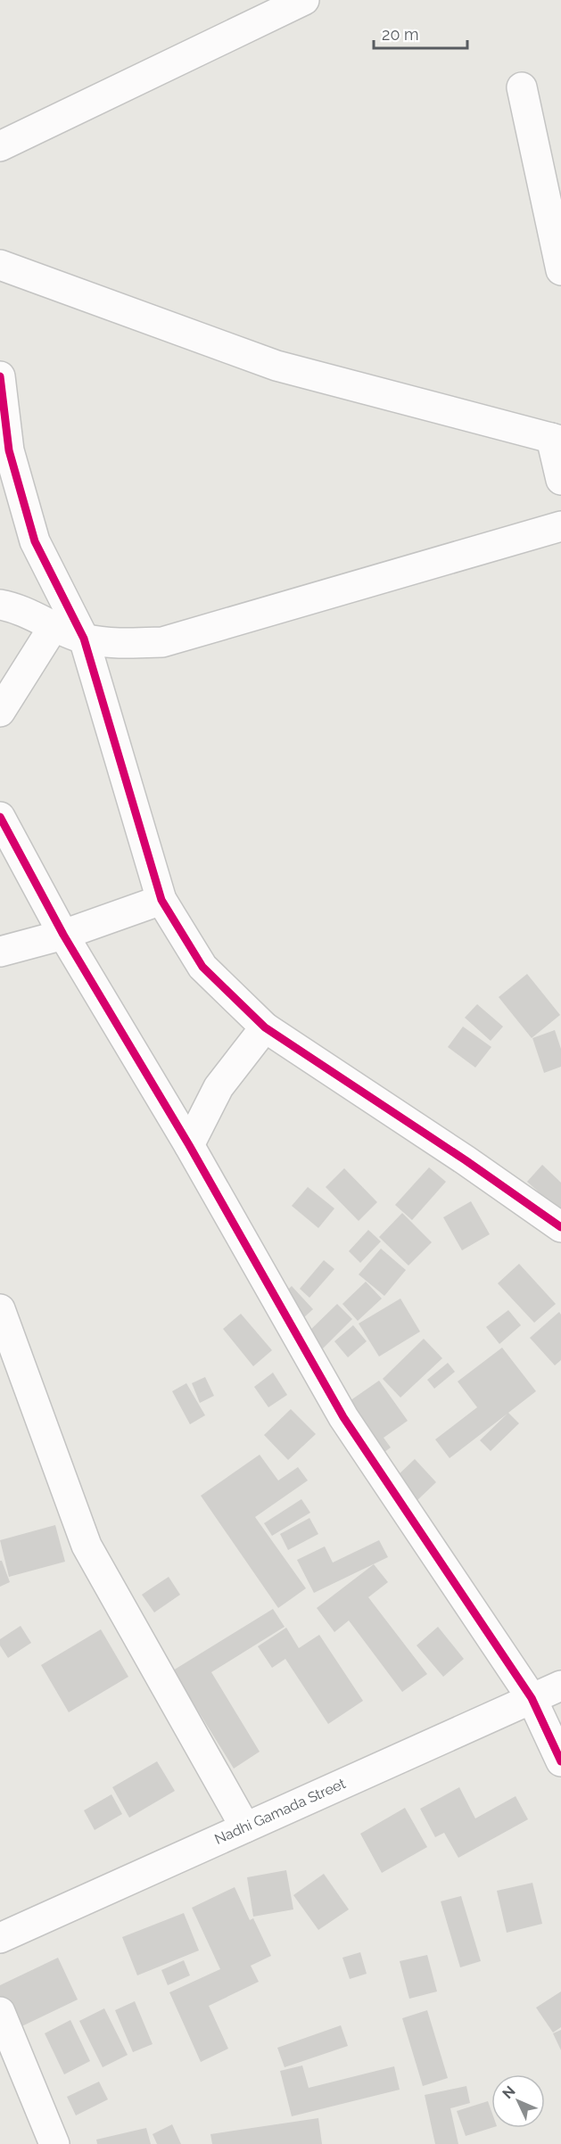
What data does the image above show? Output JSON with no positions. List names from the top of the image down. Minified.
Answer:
{"streets":{"street":["Nadhi Gamada Street"]},"scale_bar":"20 m","north":"top left"}
